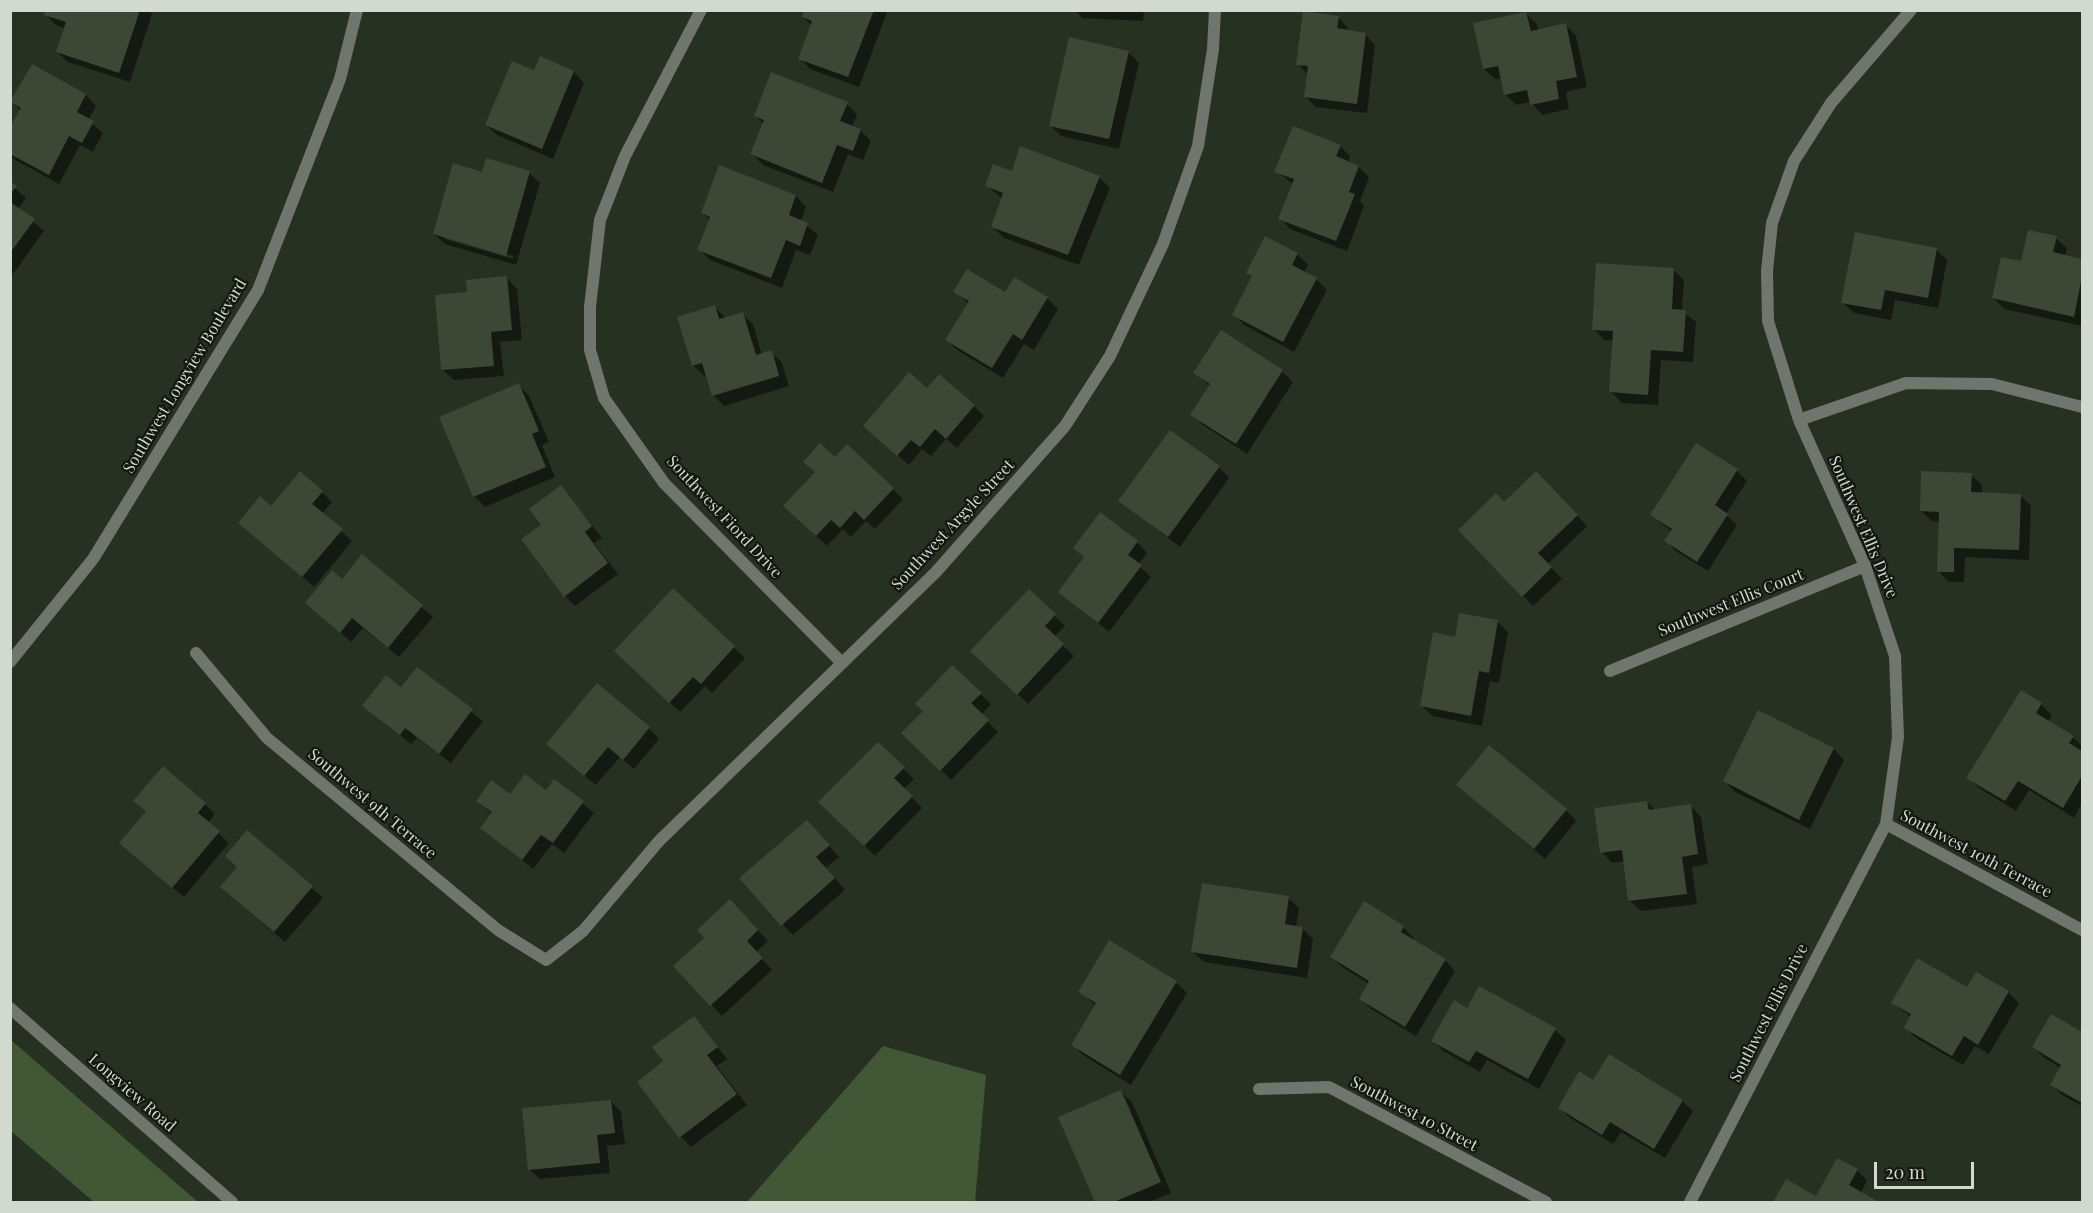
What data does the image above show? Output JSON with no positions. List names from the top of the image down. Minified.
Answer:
{"streets":{"street":["Southwest Longview Boulevard","Southwest Fiord Drive","Southwest Argyle Street","Southwest Ellis Drive","Southwest Ellis Court","Southwest 9th Terrace","Southwest 10th Terrace","Longview Road","Southwest 10 Street"]},"crossings":[["Southwest Fiord Drive","Southwest Argyle Street"],["Southwest Argyle Street","Southwest 9th Terrace"],["Southwest Ellis Drive","Southwest Ellis Court"],["Southwest Ellis Drive","Southwest 10th Terrace"]],"scale_bar":"20 m"}
